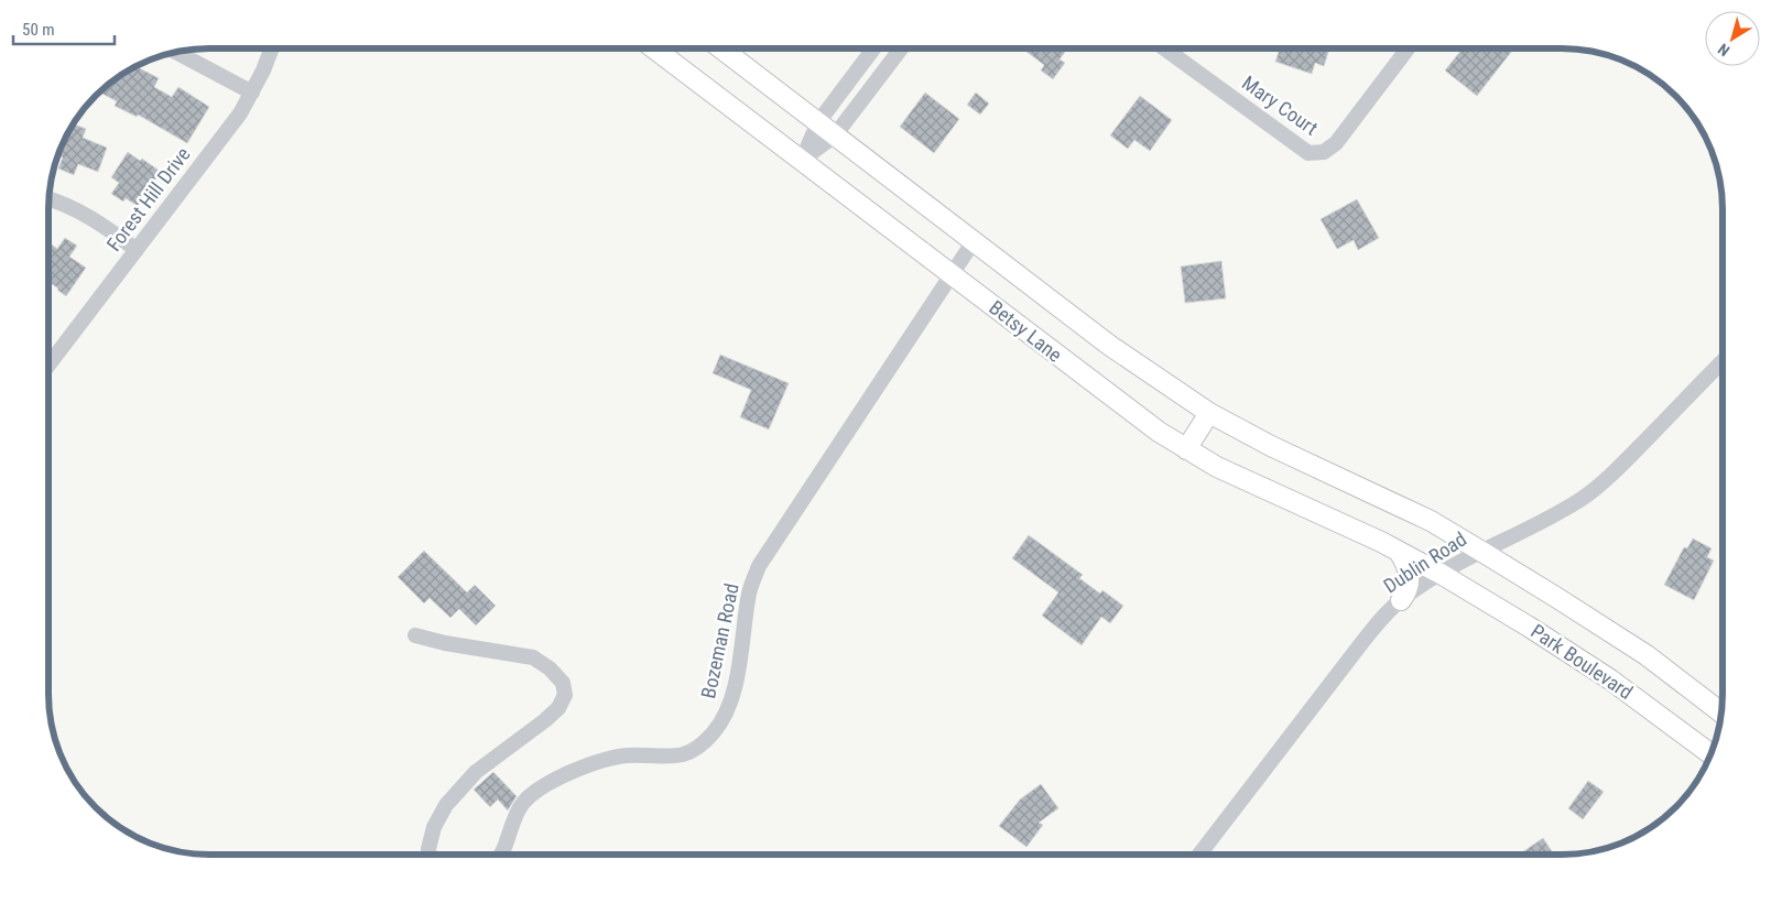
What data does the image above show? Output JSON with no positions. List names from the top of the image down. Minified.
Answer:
{"streets":{"main road":["Betsy Lane","Park Boulevard"],"street":["Mary Court","Forest Hill Drive","Dublin Road","Bozeman Road"]},"crossings":[["Betsy Lane","Dublin Road"],["Betsy Lane","Bozeman Road"],["Betsy Lane","Park Boulevard"],["Dublin Road","Park Boulevard"]],"scale_bar":"50 m","north":"bottom left"}
